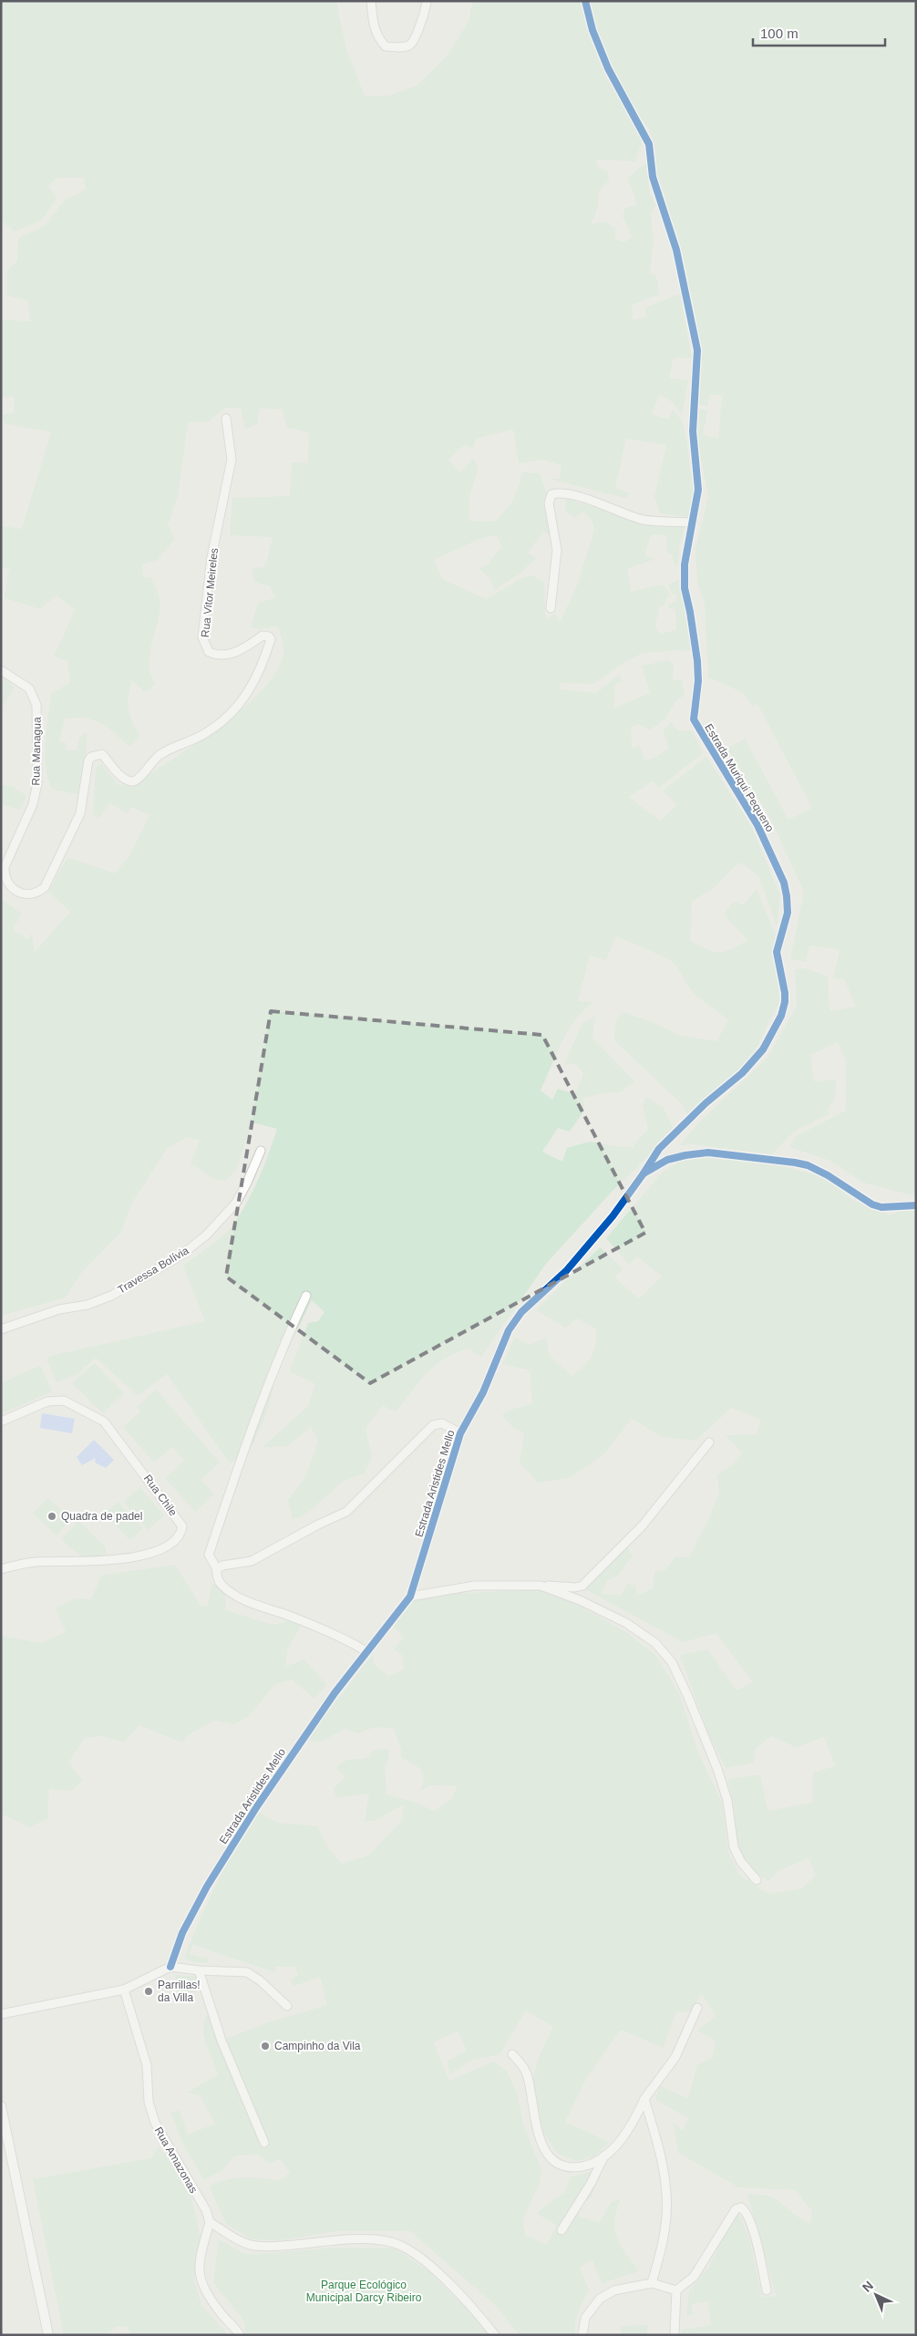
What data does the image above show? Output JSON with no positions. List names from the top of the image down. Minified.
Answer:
{"streets":{"street":["Rua Vitor Meireles","Rua Managua","Estrada Muriqui Pequeno","Travessa Bolívia","Estrada Aristides Mello","Rua Chile","Rua Amazonas"]},"crossings":[["Rua Vitor Meireles","Rua Managua"],["Estrada Muriqui Pequeno","Estrada Aristides Mello"]],"parks":["Parque Ecológico Municipal Darcy Ribeiro"],"places":["Quadra de padel","Parrillas! da Villa","Campinho da Vila"],"scale_bar":"100 m","north":"top left"}
